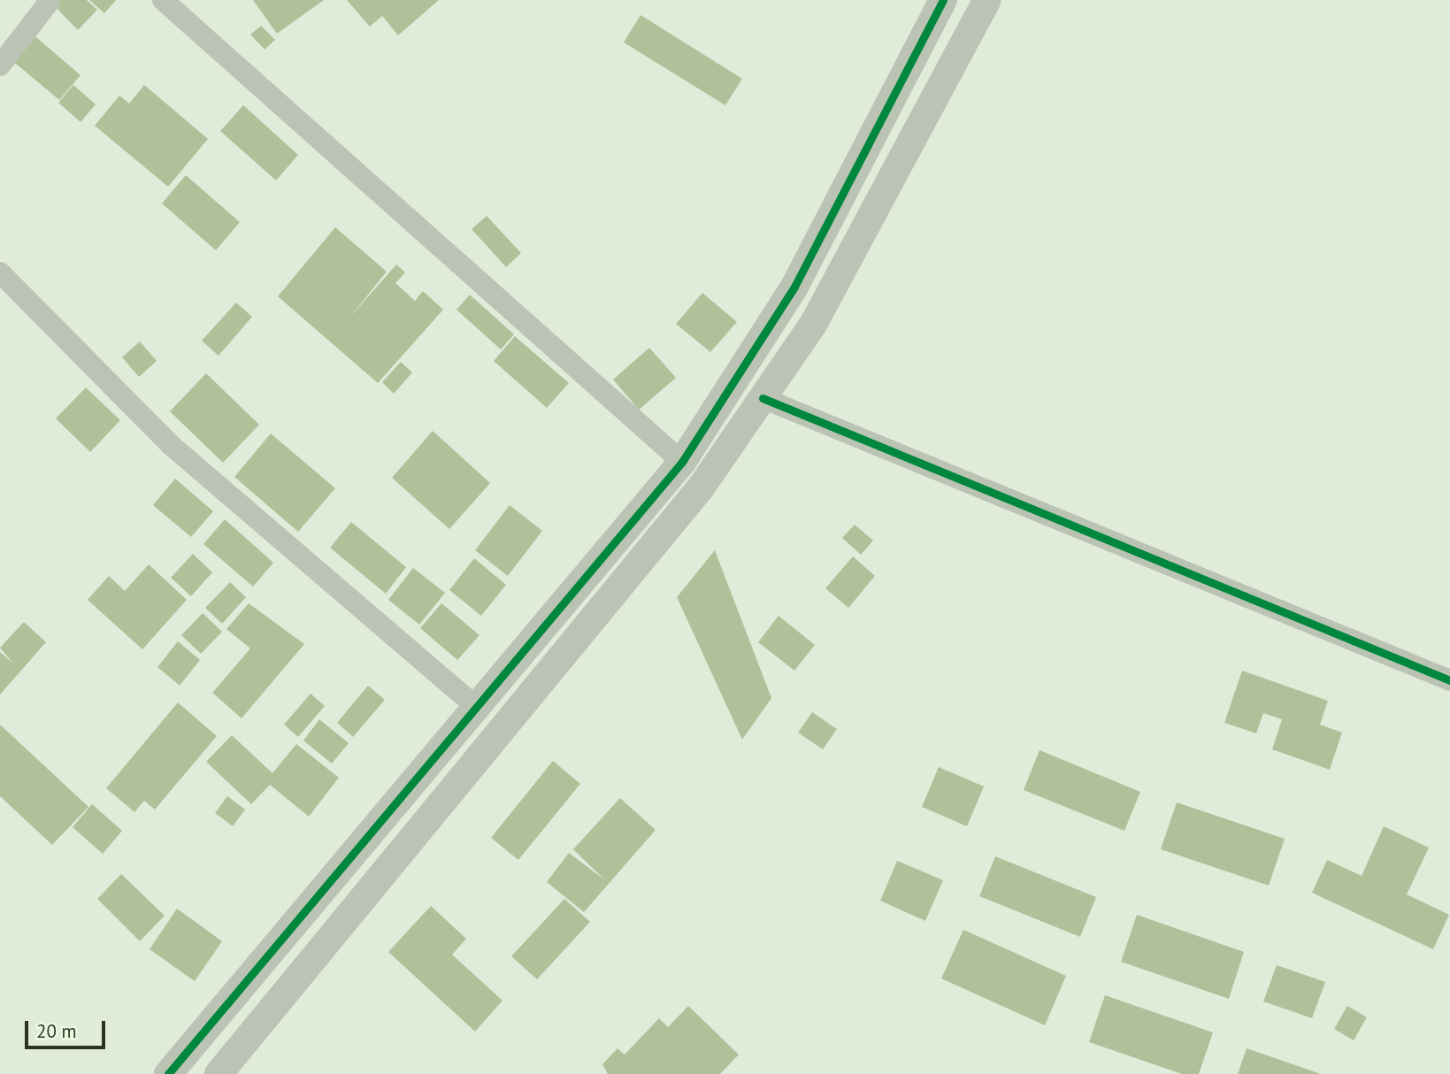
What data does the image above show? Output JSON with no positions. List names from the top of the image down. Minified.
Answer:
{"scale_bar":"20 m"}
